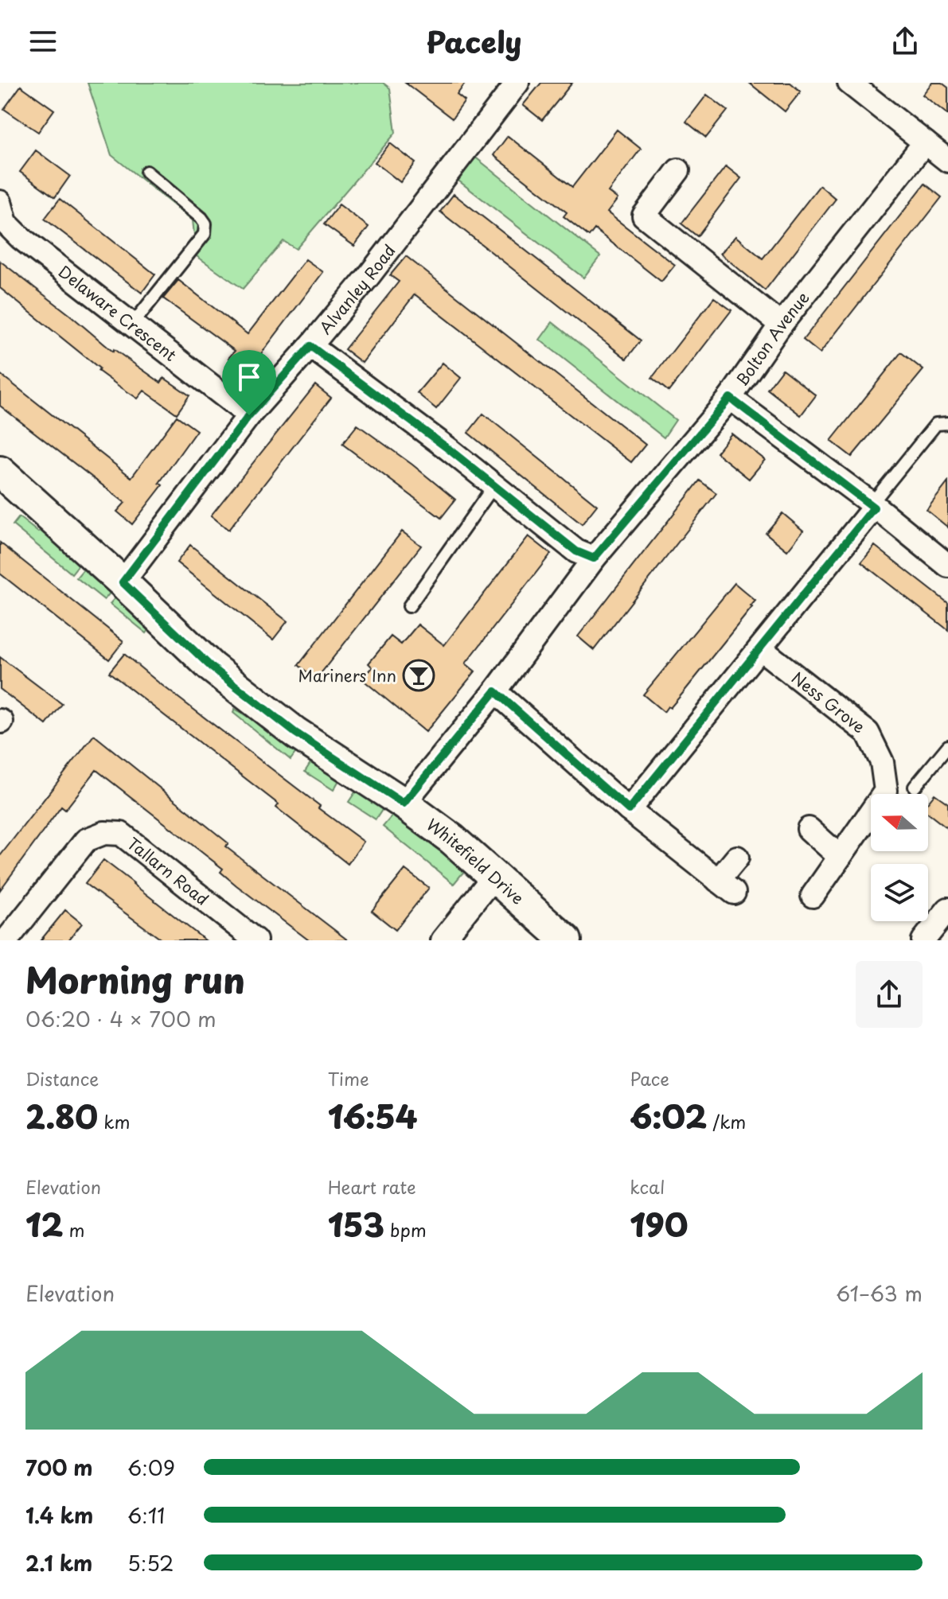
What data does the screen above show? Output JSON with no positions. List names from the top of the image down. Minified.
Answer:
{"streets":{"main road":["Whitefield Drive"],"street":["Alvanley Road","Delaware Crescent","Bolton Avenue","Ness Grove","Tallarn Road"]},"crossings":[["Alvanley Road","Delaware Crescent"],["Alvanley Road","Whitefield Drive"],["Bolton Avenue","Whitefield Drive"]],"places":{"bar":["Mariners Inn"]},"north":"left","page":{"header":"Pacely","heading":["Morning run","06:20 · 4 × 700 m"],"stats":[["Distance","2.80 km"],["Time","16:54"],["Pace","6:02 /km"],["Elevation","12 m"],["Heart rate","153 bpm"],["kcal","190"]],"chart":["Elevation","61–63 m"],"list":[{"name":"700 m","note":"6:09"},{"name":"1.4 km","note":"6:11"},{"name":"2.1 km","note":"5:52"}]}}
